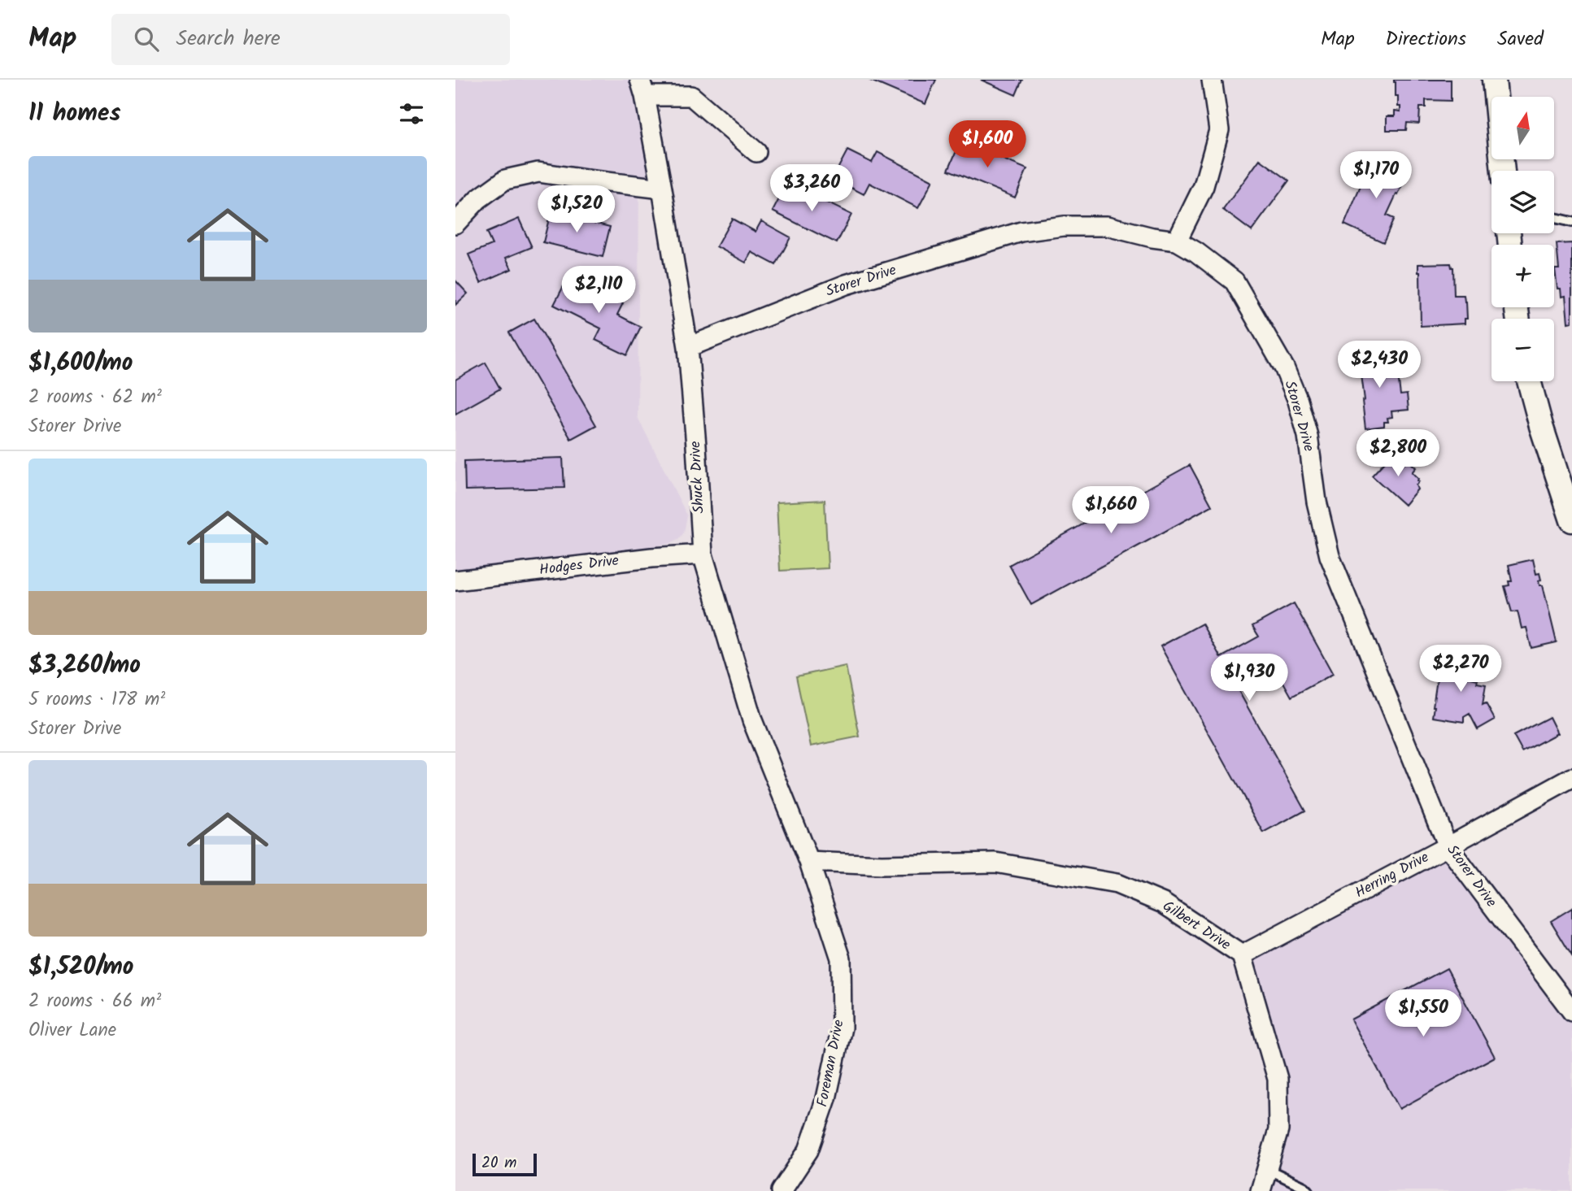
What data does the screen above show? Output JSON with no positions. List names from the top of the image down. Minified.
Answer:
{"streets":{"street":["Storer Drive","Shuck Drive","Hodges Drive","Herring Drive","Gilbert Drive","Foreman Drive"]},"crossings":[["Storer Drive","Shuck Drive"],["Storer Drive","Herring Drive"],["Shuck Drive","Hodges Drive"],["Shuck Drive","Gilbert Drive"],["Shuck Drive","Foreman Drive"],["Herring Drive","Gilbert Drive"],["Gilbert Drive","Foreman Drive"]],"scale_bar":"20 m","north":"top","page":{"header":"Map","search":"Search here","nav":["Map","Directions","Saved"],"heading":"11 homes","map_buttons":["+","−"],"price":["$1,600","$1,170","$3,260","$1,520","$2,110","$2,430","$2,800","$1,660","$2,270","$1,930","$1,550"],"list":[{"name":"$1,600/mo","note":"2 rooms · 62 m² · Storer Drive"},{"name":"$3,260/mo","note":"5 rooms · 178 m² · Storer Drive"},{"name":"$1,520/mo","note":"2 rooms · 66 m² · Oliver Lane"}],"scale":"20 m"}}
